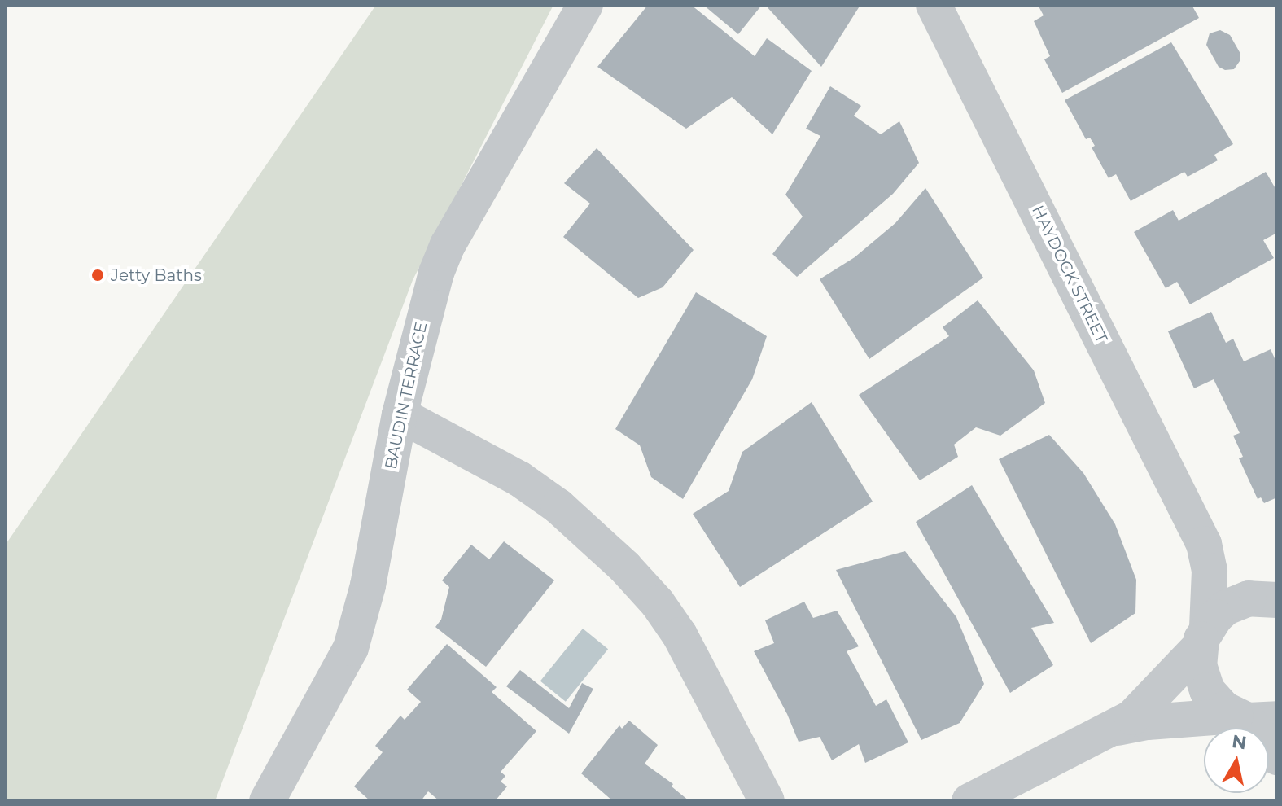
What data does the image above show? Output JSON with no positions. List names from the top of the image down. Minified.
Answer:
{"streets":{"street":["HAYDOCK STREET","BAUDIN TERRACE"]},"places":["Jetty Baths"],"north":"top"}
